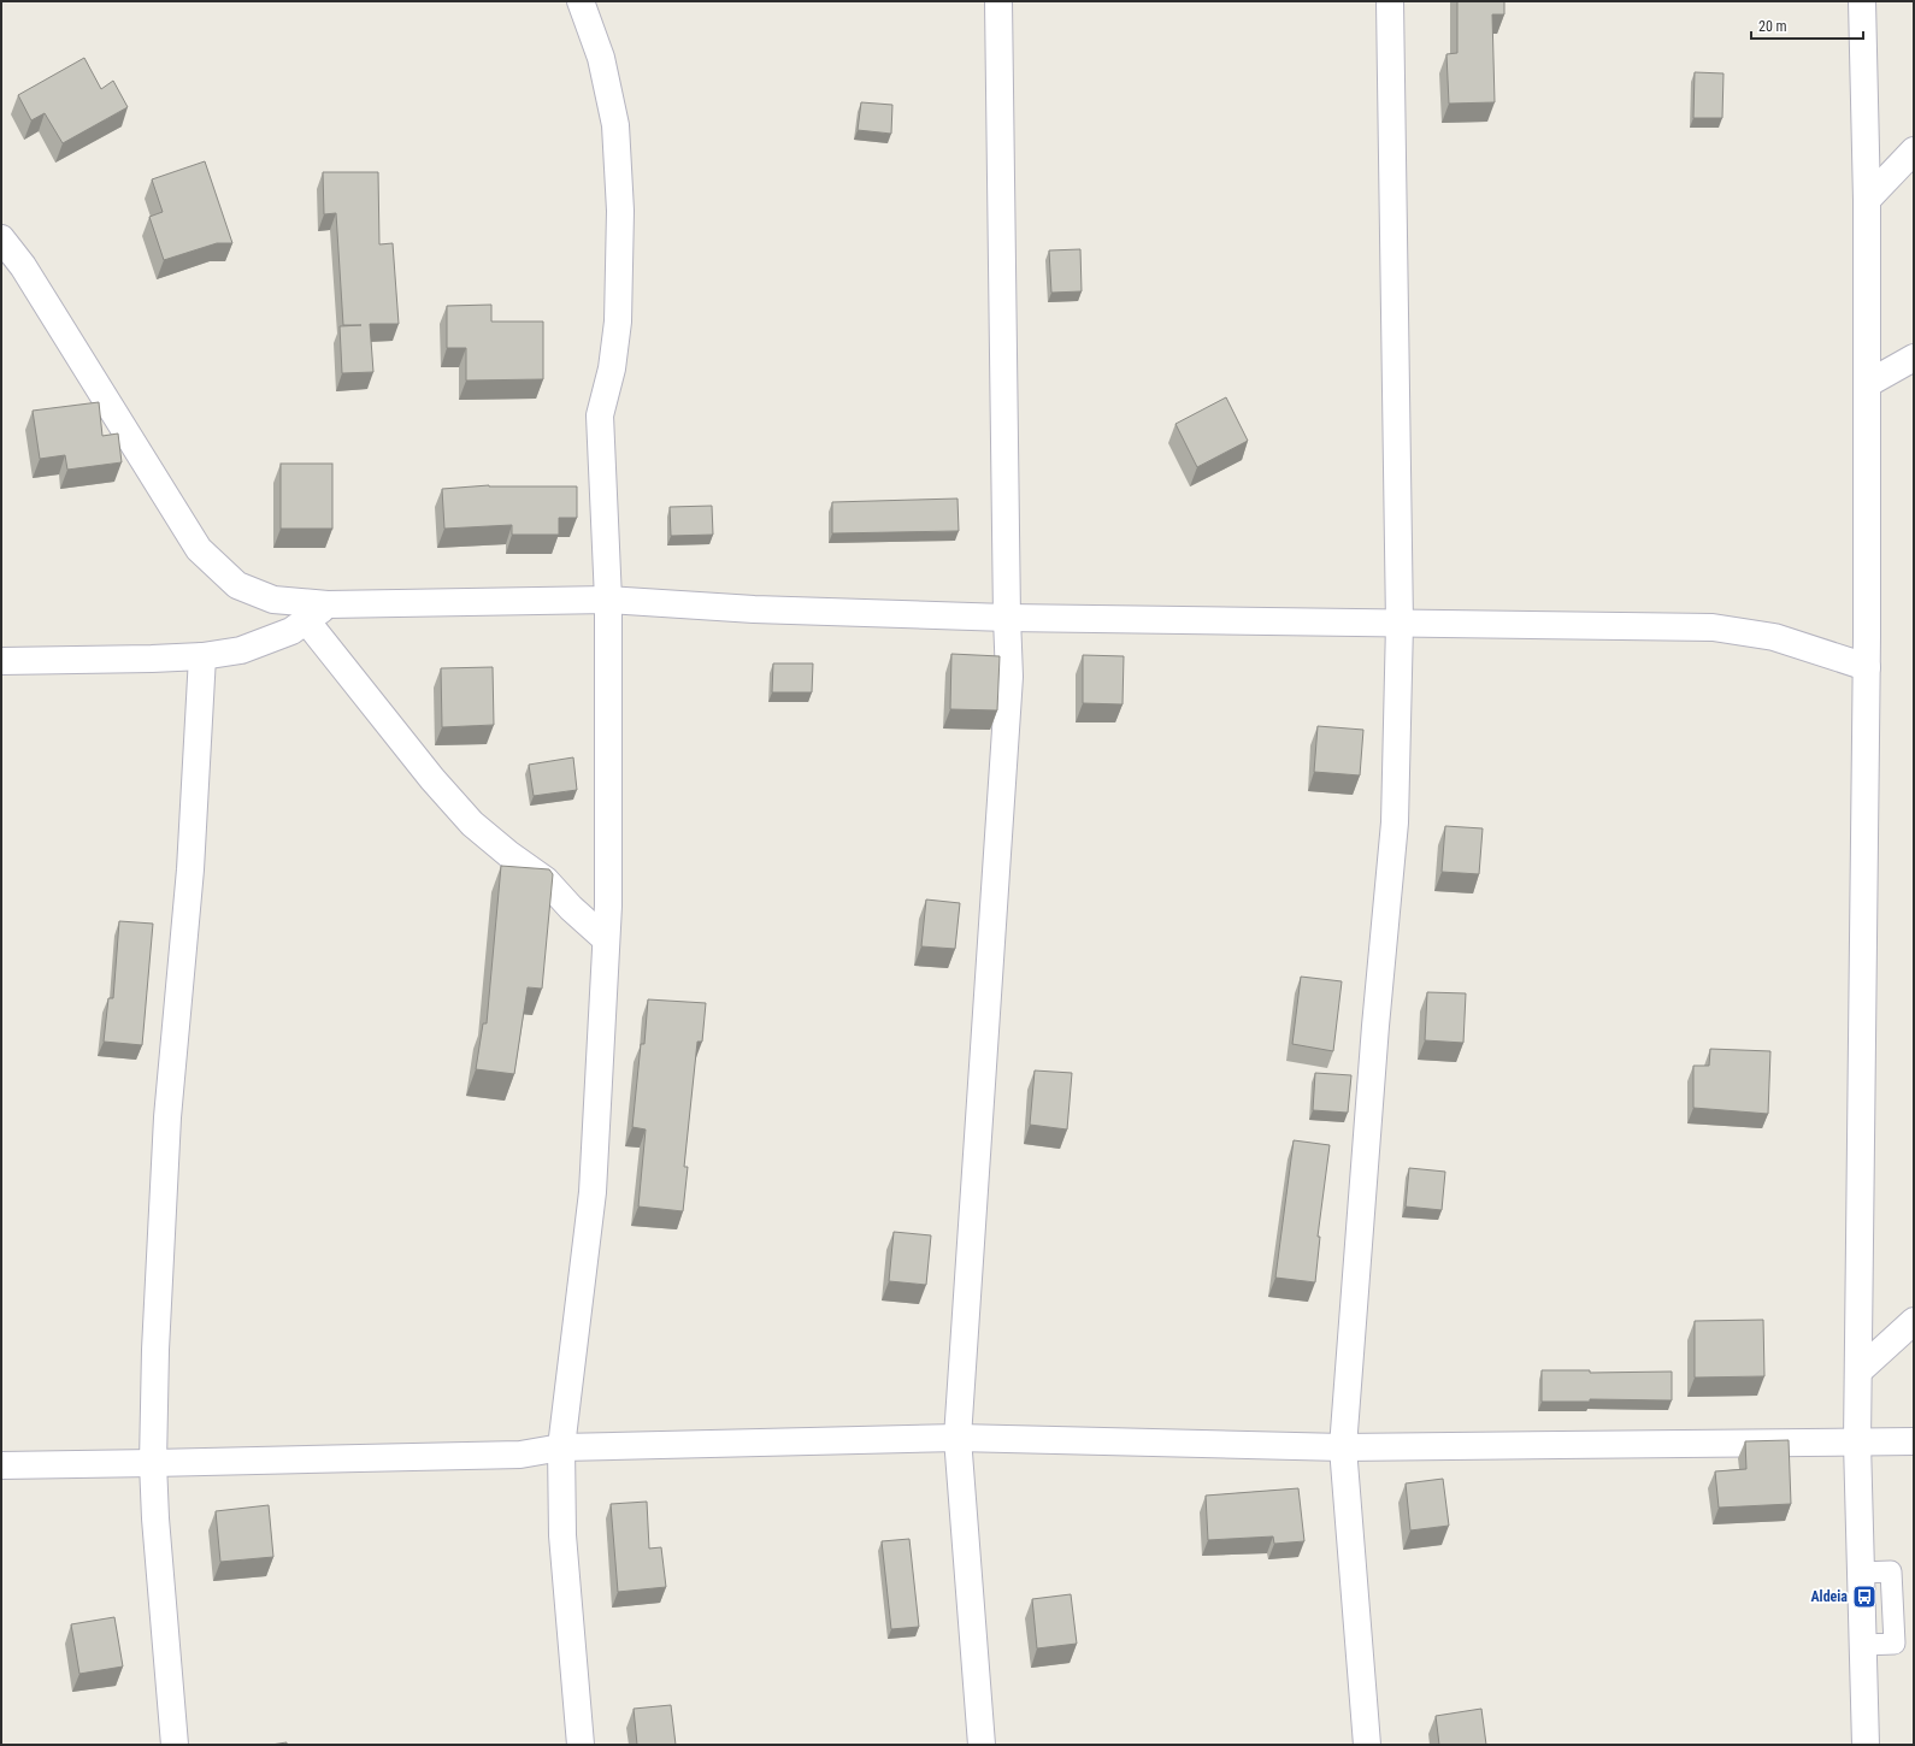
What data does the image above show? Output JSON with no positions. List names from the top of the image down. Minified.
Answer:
{"places":{"bus stop":["Aldeia"]},"scale_bar":"20 m"}
